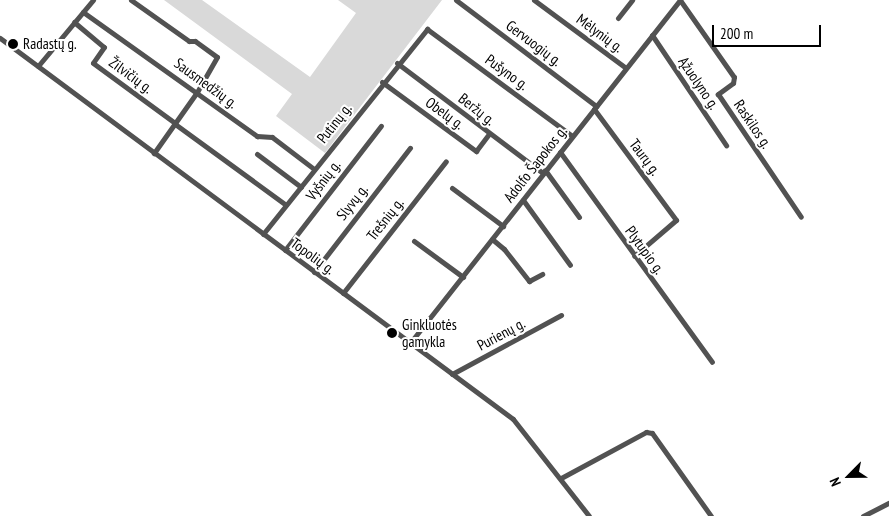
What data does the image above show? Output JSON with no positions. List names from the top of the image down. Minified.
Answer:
{"streets":{"street":["Mėlynių g.","Gervuogių g.","Pušyno g.","Žilvičių g.","Sausmedžių g.","Ąžuolyno g.","Beržų g.","Obelų g.","Putinų g.","Raskilos g.","Taurų g.","Adolfo Šapokos g.","Vyšnių g.","Slyvų g.","Trešnių g.","Plytupio g.","Topolių g.","Purienų g."]},"crossings":[["Mėlynių g.","Adolfo Šapokos g."],["Gervuogių g.","Taurų g."],["Gervuogių g.","Adolfo Šapokos g."],["Pušyno g.","Putinų g."],["Pušyno g.","Adolfo Šapokos g."],["Žilvičių g.","Putinų g."],["Sausmedžių g.","Putinų g."],["Ąžuolyno g.","Adolfo Šapokos g."],["Beržų g.","Obelų g."],["Beržų g.","Putinų g."],["Beržų g.","Adolfo Šapokos g."],["Obelų g.","Putinų g."],["Putinų g.","Topolių g."],["Raskilos g.","Adolfo Šapokos g."],["Taurų g.","Adolfo Šapokos g."],["Taurų g.","Plytupio g."],["Adolfo Šapokos g.","Plytupio g."],["Adolfo Šapokos g.","Topolių g."],["Vyšnių g.","Topolių g."],["Slyvų g.","Topolių g."],["Trešnių g.","Topolių g."],["Topolių g.","Purienų g."]],"places":["Radastų g.","Ginkluotės gamykla"],"scale_bar":"200 m","north":"bottom left"}
